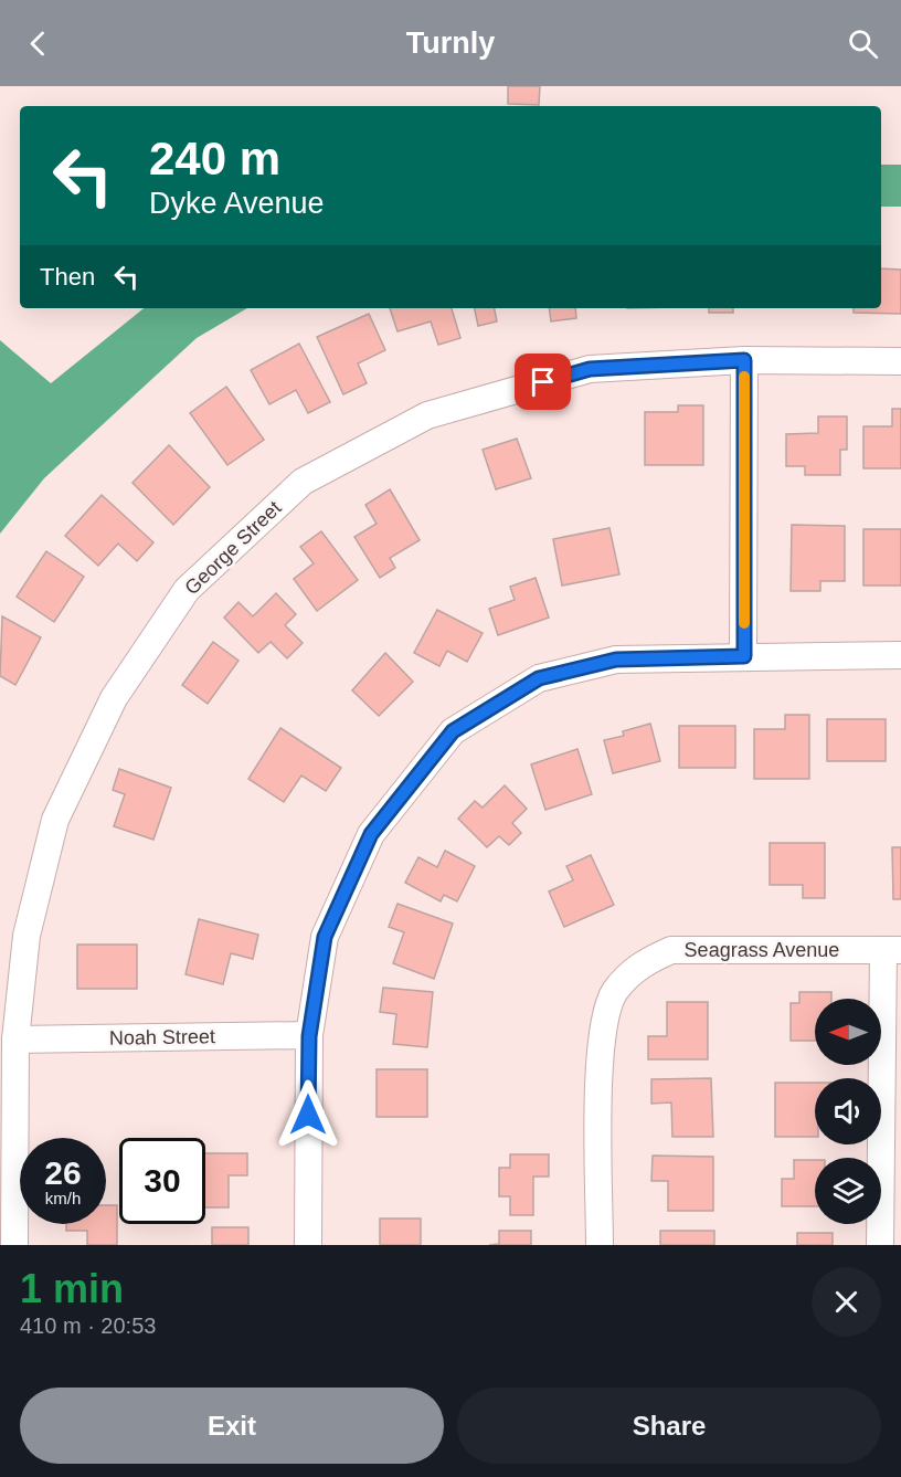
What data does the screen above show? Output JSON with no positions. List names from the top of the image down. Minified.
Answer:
{"streets":{"street":["George Street","Seagrass Avenue","Noah Street"]},"crossings":[["George Street","Noah Street"]],"north":"left","page":{"header":"Turnly","turn":["240 m","Dyke Avenue"],"then":"Then","speed":"26 km/h","limit":"30","heading":["1 min","410 m · 20:53"],"buttons":["Exit","Share"]}}
